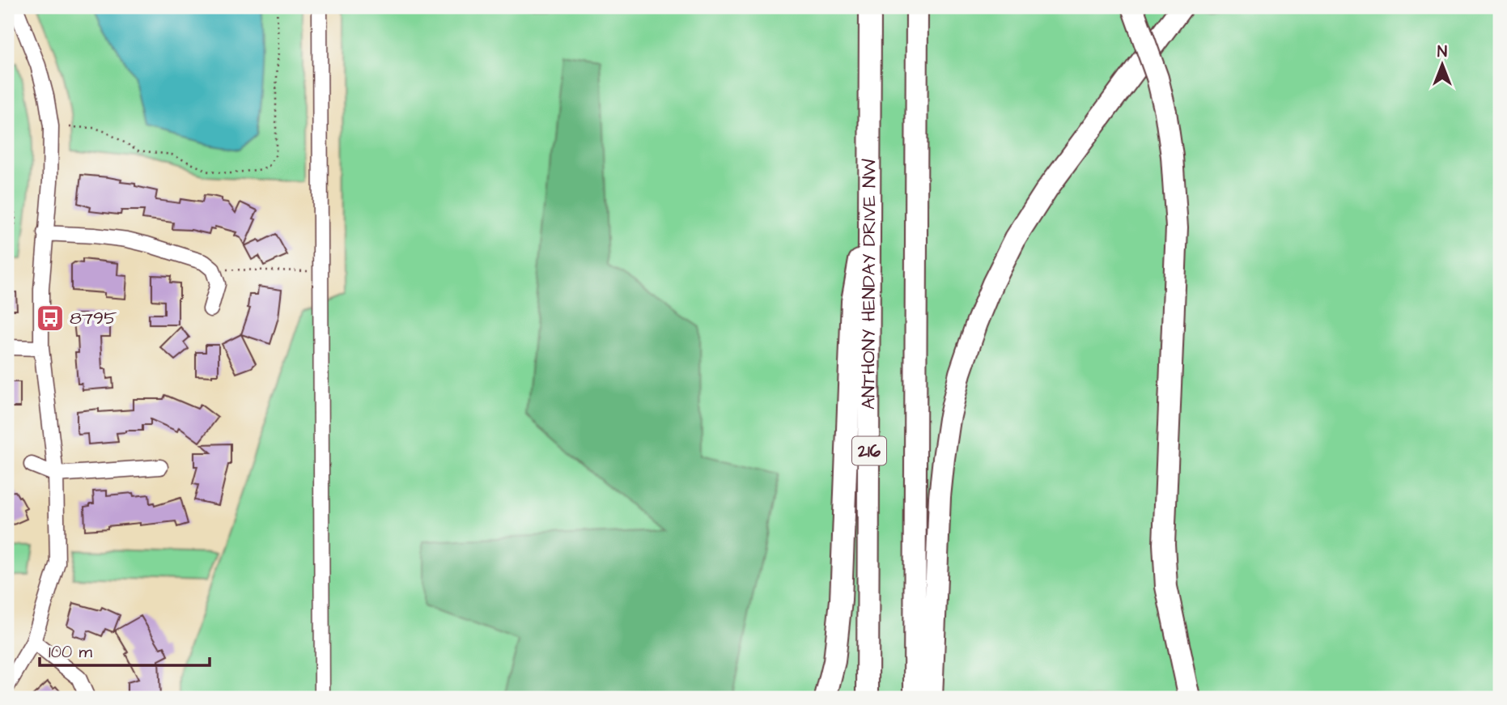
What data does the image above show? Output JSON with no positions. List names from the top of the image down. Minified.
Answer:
{"streets":{"highway":["ANTHONY HENDAY DRIVE NW","216"]},"places":{"bus stop":["8795"]},"scale_bar":"100 m","north":"top"}
